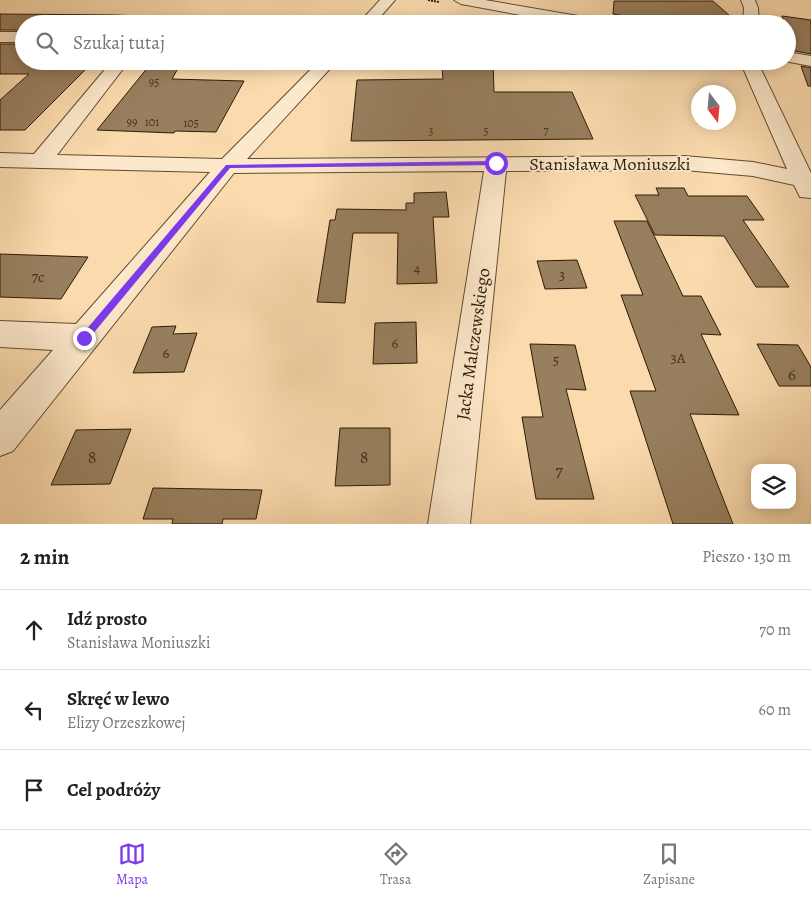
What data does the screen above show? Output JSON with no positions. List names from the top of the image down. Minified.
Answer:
{"streets":{"street":["Stanisława Moniuszki","Jacka Malczewskiego"]},"crossings":[["Stanisława Moniuszki","Jacka Malczewskiego"]],"house_numbers":["95","99","101","105","7","3","5","4","3","7c","6","6","3A","5","6","8","8","7"],"north":"bottom","page":{"search":"Szukaj tutaj","heading":["2 min","Pieszo · 130 m"],"list":[["Idź prosto","Stanisława Moniuszki","70 m"],["Skręć w lewo","Elizy Orzeszkowej","60 m"],"Cel podróży"],"nav":["Mapa","Trasa","Zapisane"]}}
